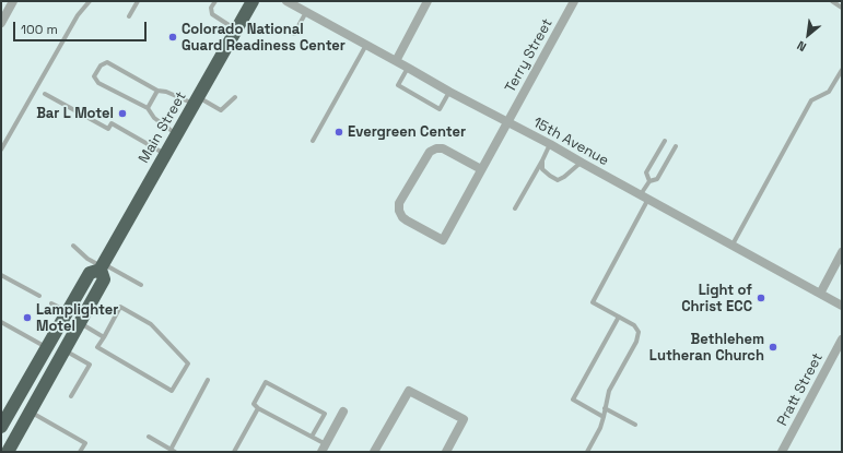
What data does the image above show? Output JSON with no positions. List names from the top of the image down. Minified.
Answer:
{"streets":{"highway":["Main Street"],"street":["Terry Street","15th Avenue","Pratt Street"]},"crossings":[["Terry Street","15th Avenue"]],"places":["Colorado National Guard Readiness Center","Bar L Motel","Evergreen Center","Light of Christ ECC","Lamplighter Motel","Bethlehem Lutheran Church"],"scale_bar":"100 m","north":"bottom left"}
